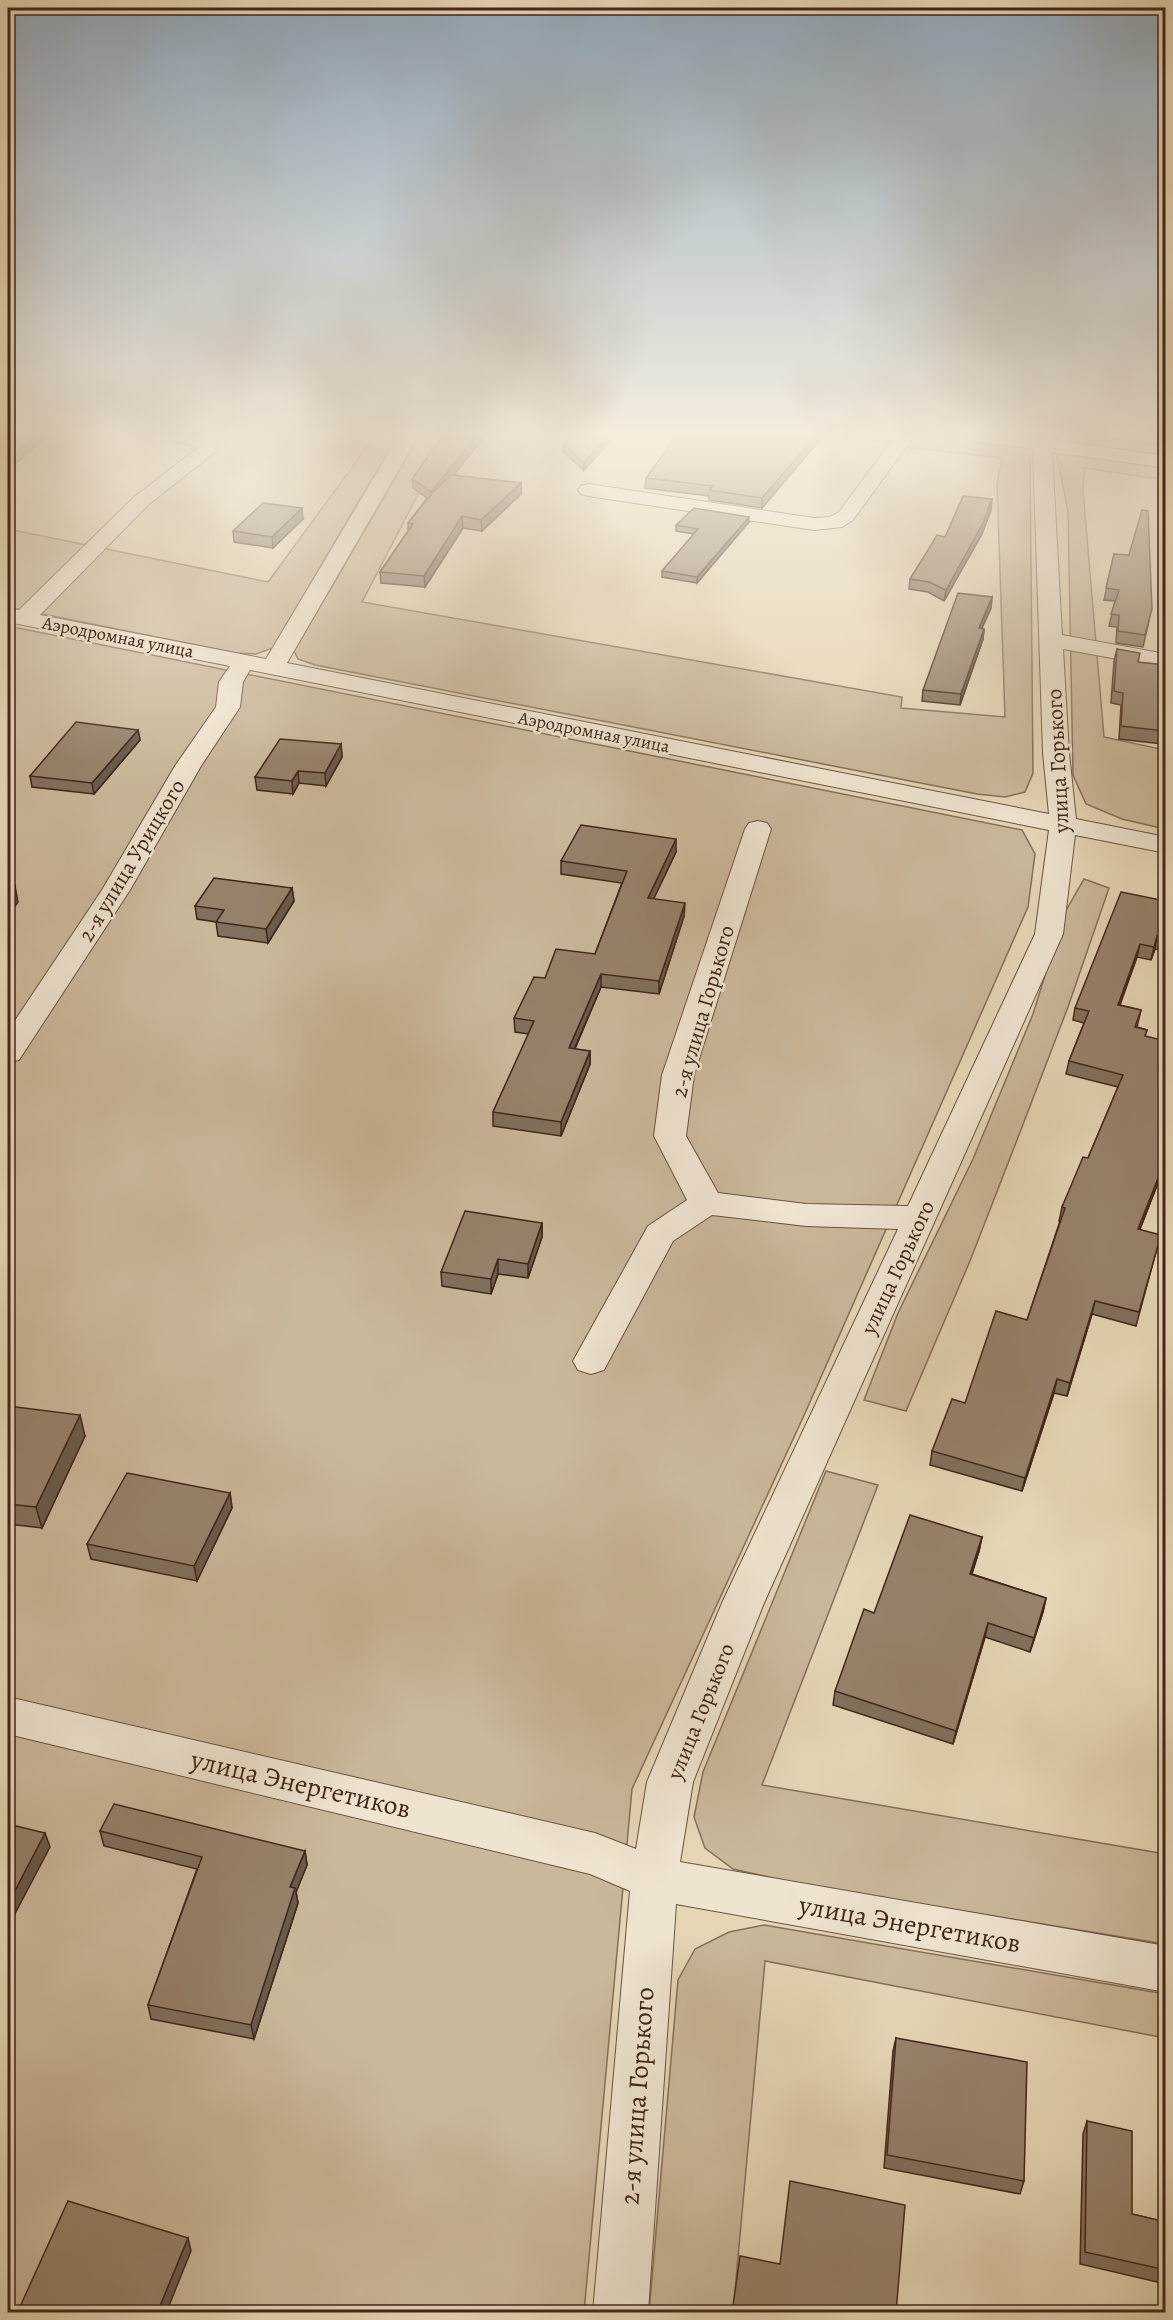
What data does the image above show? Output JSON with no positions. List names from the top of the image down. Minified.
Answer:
{"streets":{"street":["Аэродромная улица","улица Горького","2-я улица Урицкого","2-я улица Горького","улица Энергетиков"]},"crossings":[["Аэродромная улица","улица Горького"],["Аэродромная улица","2-я улица Урицкого"],["улица Горького","2-я улица Горького"],["улица Горького","улица Энергетиков"],["2-я улица Горького","улица Энергетиков"]]}
